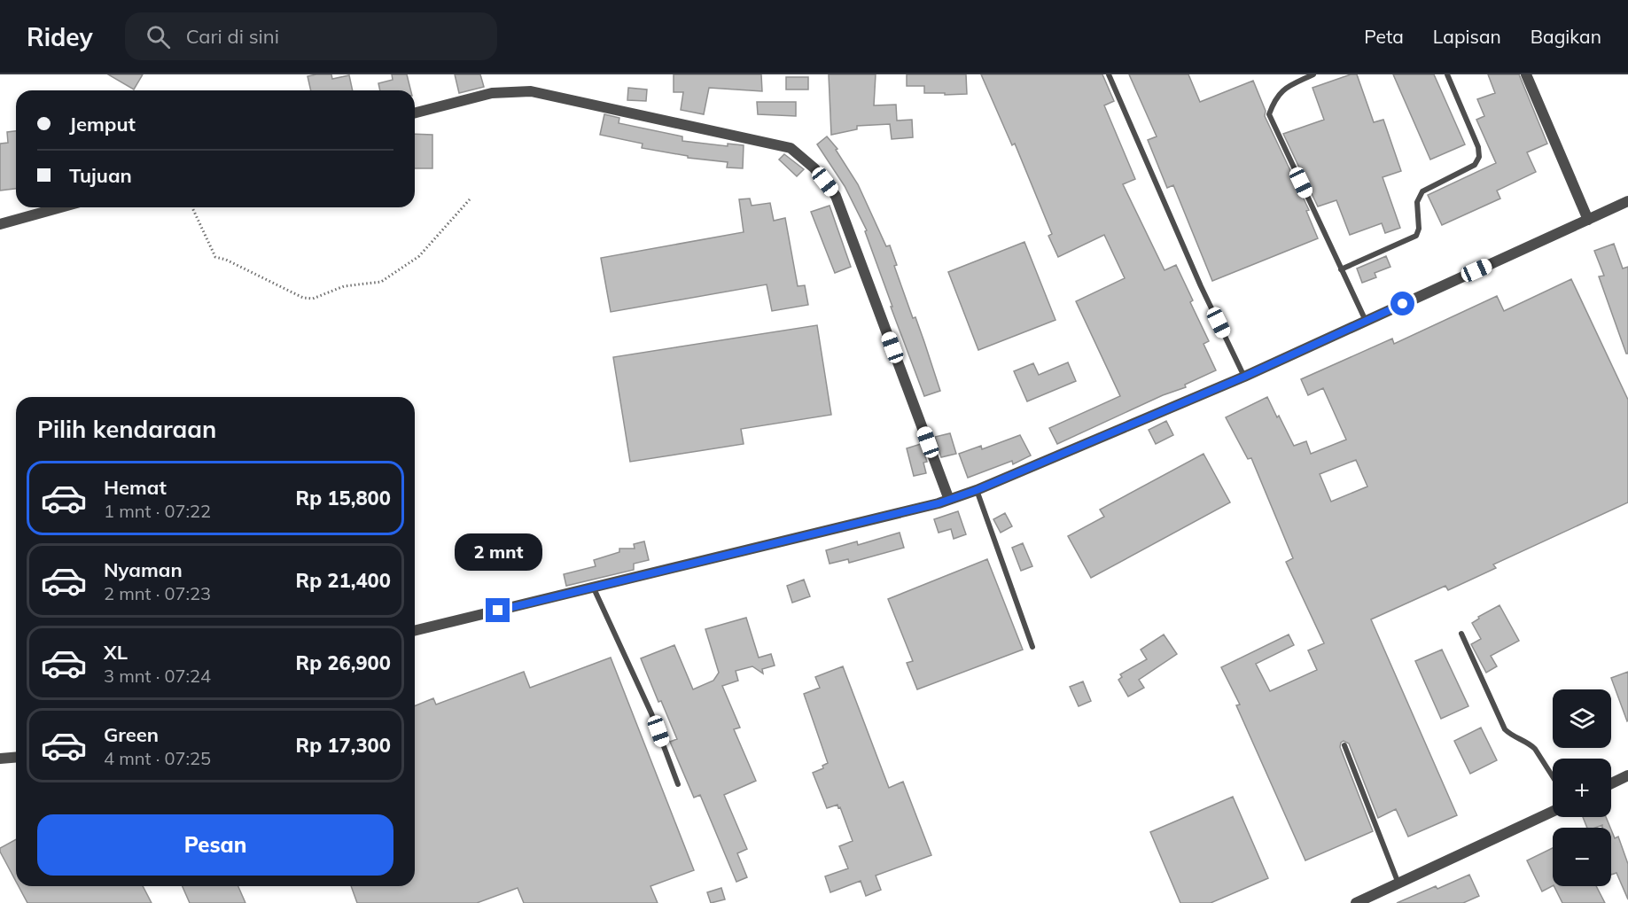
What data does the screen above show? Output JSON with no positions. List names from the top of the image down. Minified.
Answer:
{"page":{"header":"Ridey","search":"Cari di sini","nav":["Peta","Lapisan","Bagikan"],"banner":["Jemput","Tujuan"],"heading":"Pilih kendaraan","list":[{"name":"Hemat","note":"1 mnt · 07:22","value":"Rp 15,800"},{"name":"Nyaman","note":"2 mnt · 07:23","value":"Rp 21,400"},{"name":"XL","note":"3 mnt · 07:24","value":"Rp 26,900"},{"name":"Green","note":"4 mnt · 07:25","value":"Rp 17,300"}],"bubble":"2 mnt","map_buttons":["+","−"],"buttons":"Pesan"}}
